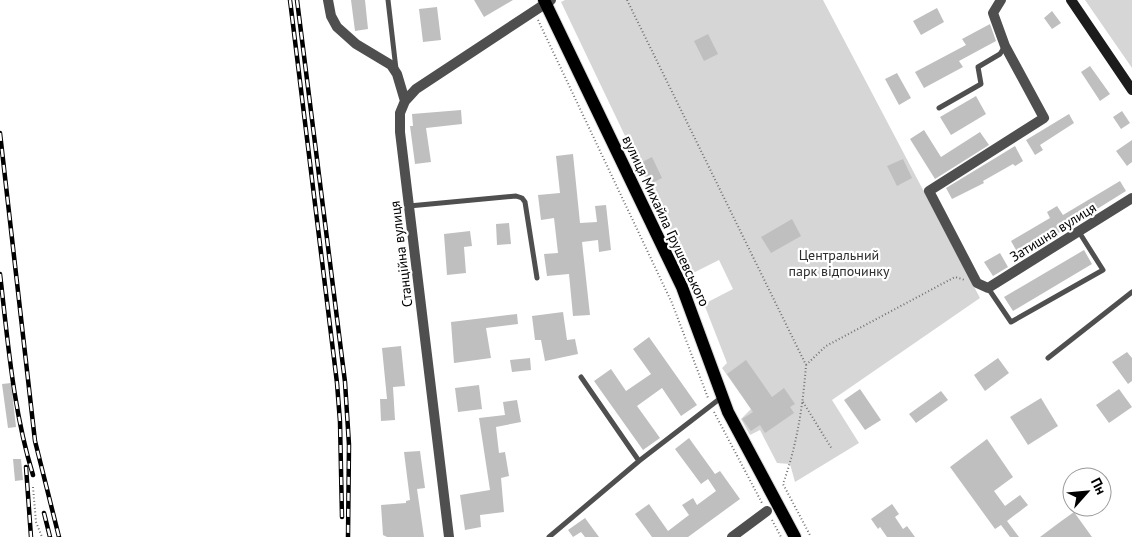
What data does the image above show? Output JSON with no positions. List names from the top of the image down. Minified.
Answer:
{"streets":{"main road":["вулиця Михайла Грушевського"],"street":["Затишна вулиця","Станційна вулиця"]},"parks":["Центральний парк відпочинку"],"north":"top right"}
